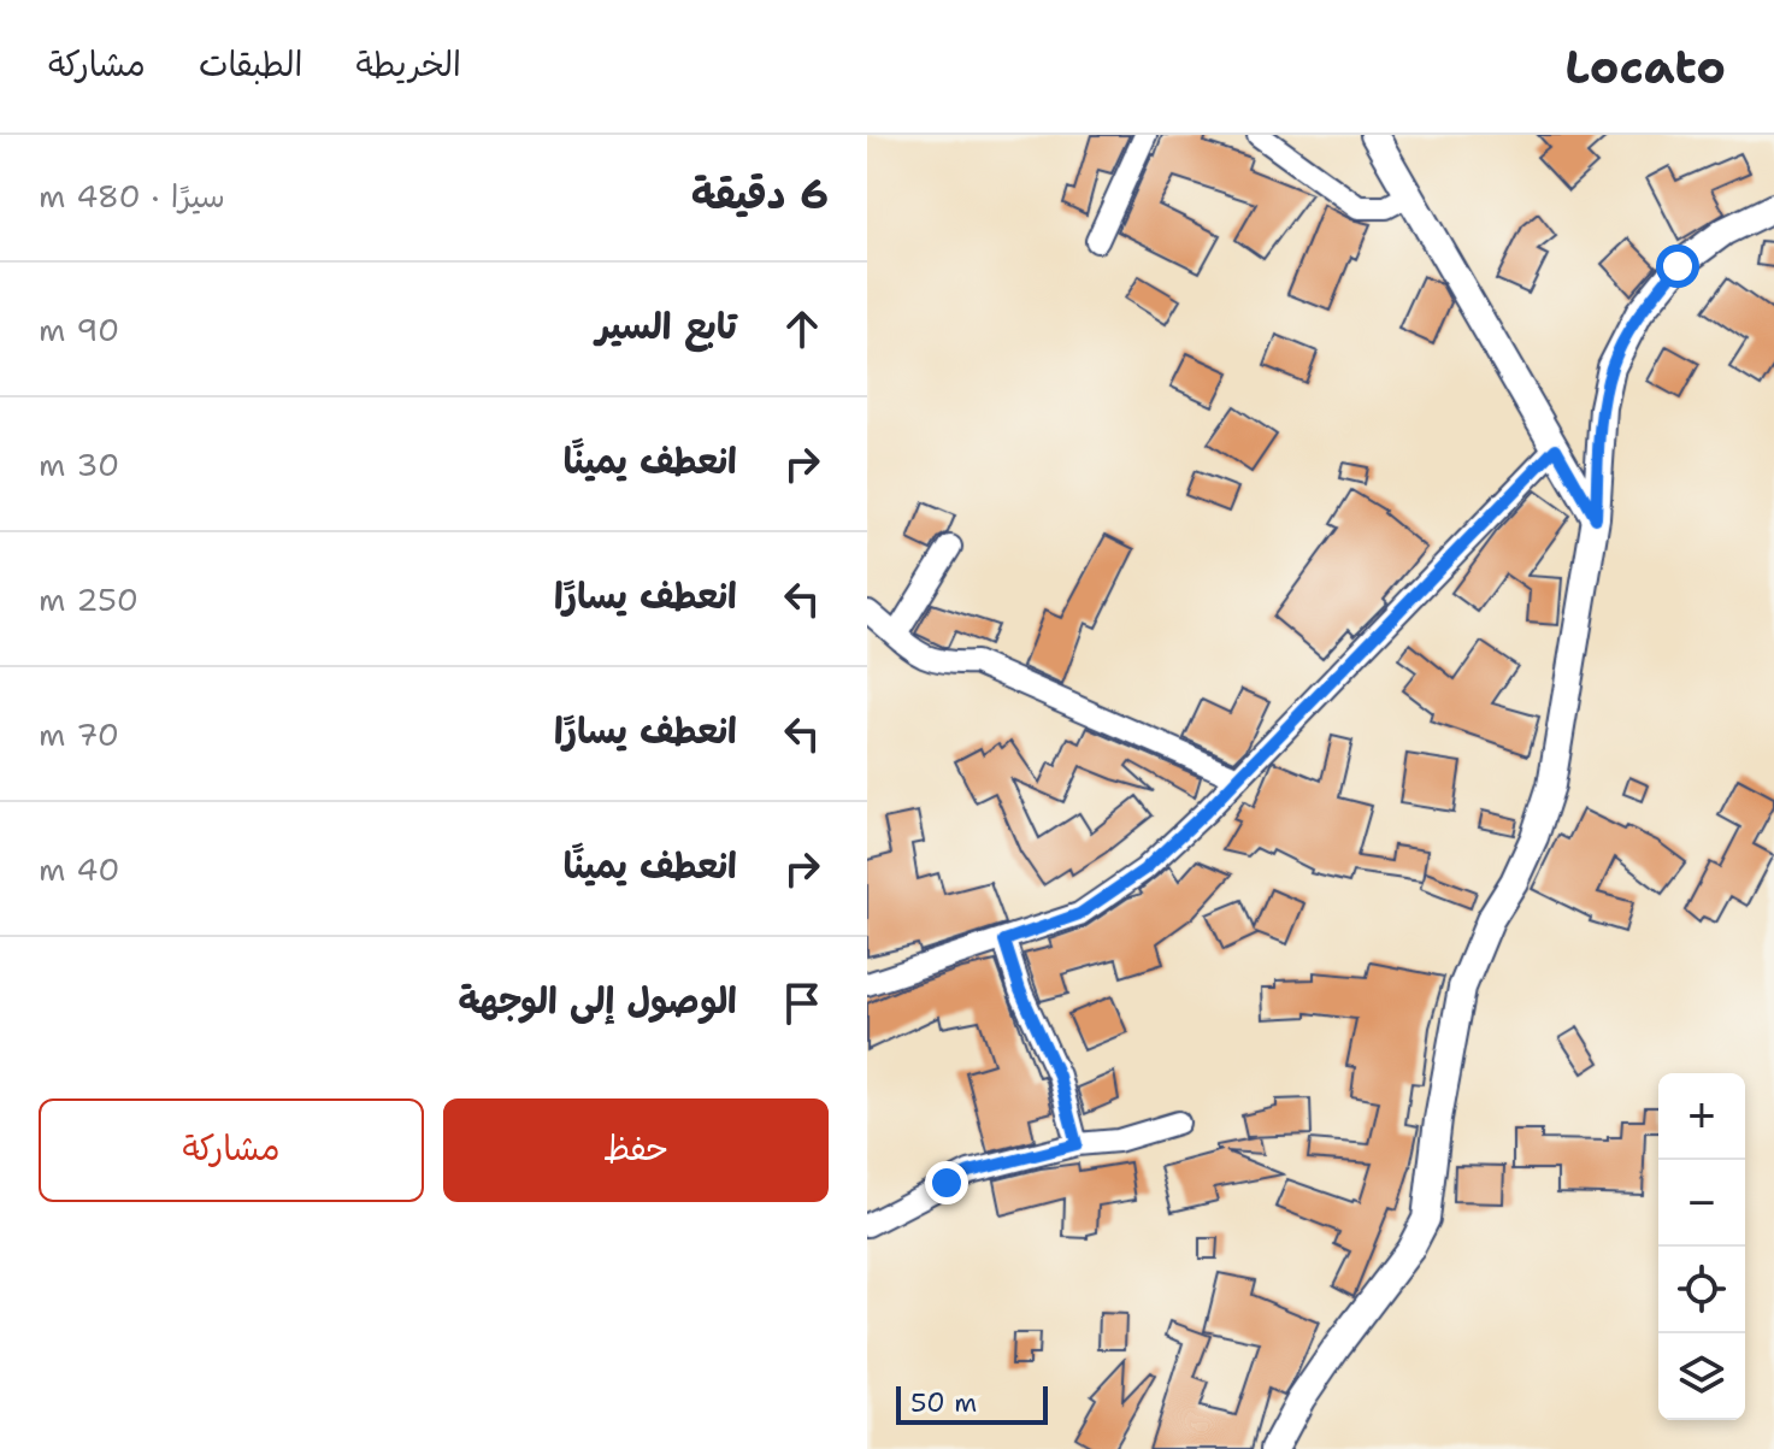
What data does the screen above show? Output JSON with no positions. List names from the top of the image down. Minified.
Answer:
{"scale_bar":"50 m","page":{"header":"Locato","nav":["الخريطة","الطبقات","مشاركة"],"heading":["6 دقيقة","سيرًا · 480 m"],"list":[["تابع السير","90 m"],["انعطف يمينًا","30 m"],["انعطف يسارًا","250 m"],["انعطف يسارًا","70 m"],["انعطف يمينًا","40 m"],"الوصول إلى الوجهة"],"buttons":["حفظ","مشاركة"],"map_buttons":["+","−"],"scale":"50 m"}}
